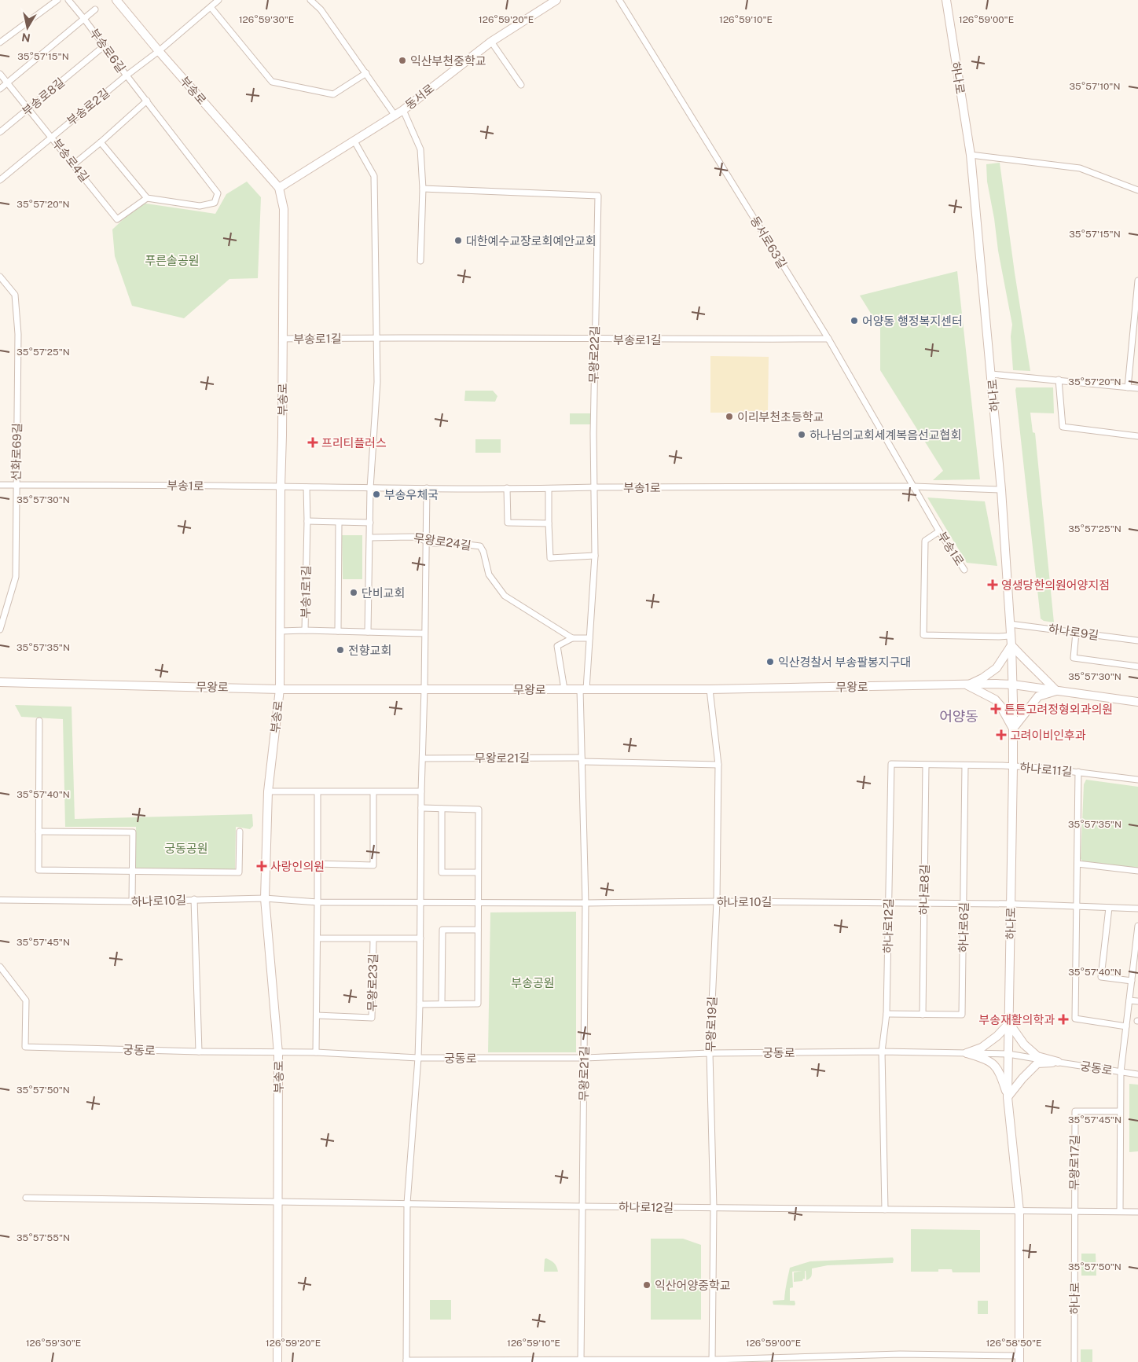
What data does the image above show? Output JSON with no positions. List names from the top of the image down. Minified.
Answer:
{"streets":{"street":["부송로6길","하나로","부송로","부송로8길","동서로","부송로2길","부송로4길","동서로63길","부송로1길","무왕로22길","선화로69길","부송1로","무왕로24길","부송1로1길","하나로9길","무왕로","무왕로21길","하나로11길","하나로8길","하나로10길","하나로12길","하나로6길","무왕로23길","무왕로19길","궁동로","무왕로17길"]},"crossings":[["부송로6길","부송로8길"],["부송로6길","부송로2길"],["부송로6길","부송로4길"],["하나로","부송1로"],["하나로","하나로9길"],["하나로","무왕로"],["하나로","하나로11길"],["하나로","하나로10길"],["하나로","하나로12길"],["하나로","무왕로19길"],["하나로","궁동로"],["하나로","무왕로17길"],["부송로","동서로"],["부송로","부송로2길"],["부송로","부송로1길"],["부송로","부송1로"],["부송로","무왕로"],["부송로","하나로10길"],["부송로","하나로12길"],["부송로","궁동로"],["부송로8길","부송로4길"],["부송로2길","부송로4길"],["동서로63길","부송로1길"],["동서로63길","부송1로"],["부송로1길","무왕로22길"],["무왕로22길","부송1로"],["무왕로22길","무왕로"],["무왕로22길","무왕로21길"],["선화로69길","부송1로"],["부송1로","부송1로1길"],["무왕로24길","무왕로"],["무왕로","무왕로21길"],["무왕로","무왕로19길"],["무왕로21길","하나로10길"],["무왕로21길","하나로12길"],["무왕로21길","무왕로19길"],["무왕로21길","궁동로"],["하나로11길","하나로10길"],["하나로11길","하나로12길"],["하나로8길","하나로10길"],["하나로8길","하나로12길"],["하나로8길","하나로6길"],["하나로10길","하나로12길"],["하나로10길","하나로6길"],["하나로10길","무왕로19길"],["하나로12길","하나로6길"],["하나로12길","무왕로19길"],["하나로12길","궁동로"],["무왕로19길","궁동로"]],"districts":["어양동"],"parks":["푸른솔공원","궁동공원","부송공원"],"places":{"other":["익산부천중학교","대한예수교장로회예안교회","어양동 행정복지센터","이리부천초등학교","하나님의교회세계복음선교협회","부송우체국","단비교회","전향교회","익산경찰서 부송팔봉지구대","익산어양중학교"],"health":["프리티플러스","영생당한의원어양지점","튼튼고려정형외과의원","고려이비인후과","사랑인의원","부송재활의학과"]},"north":"bottom","coordinates":["126°59'30\"E","126°59'20\"E","126°59'10\"E","126°59'00\"E","35°57'15\"N","35°57'10\"N","35°57'20\"N","35°57'25\"N","35°57'30\"N","35°57'35\"N","35°57'40\"N","35°57'45\"N","35°57'50\"N","35°57'55\"N","126°58'50\"E"]}
